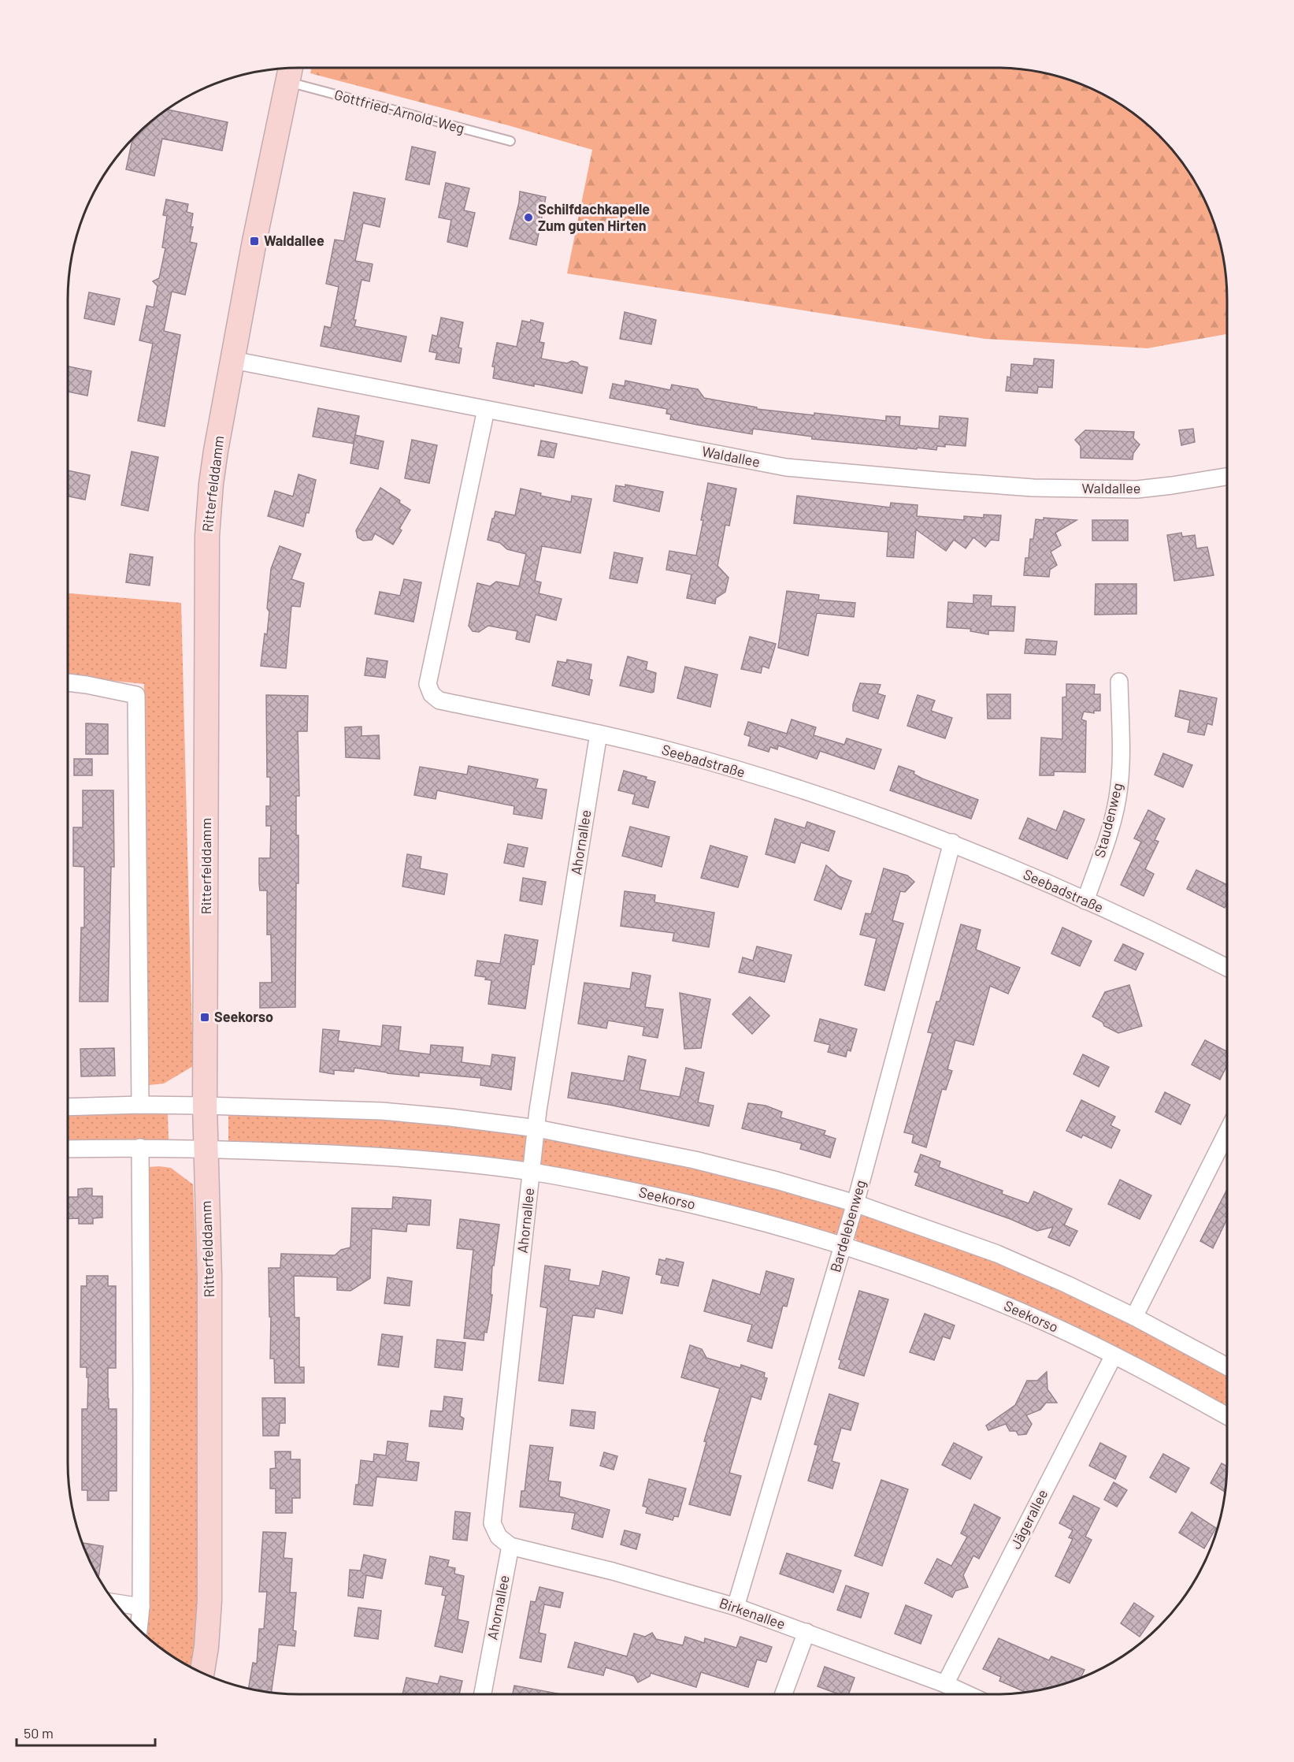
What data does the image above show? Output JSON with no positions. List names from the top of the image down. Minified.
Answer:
{"streets":{"main road":["Ritterfelddamm"],"street":["Waldallee","Seebadstraße","Staudenweg","Ahornallee","Seekorso","Bardelebenweg","Jägerallee","Birkenallee"],"lane":["Gottfried-Arnold-Weg"]},"crossings":[["Gottfried-Arnold-Weg","Ritterfelddamm"],["Waldallee","Ritterfelddamm"],["Waldallee","Seebadstraße"],["Ritterfelddamm","Seekorso"],["Seebadstraße","Staudenweg"],["Seebadstraße","Ahornallee"],["Seebadstraße","Bardelebenweg"],["Ahornallee","Seekorso"],["Ahornallee","Birkenallee"],["Seekorso","Bardelebenweg"],["Seekorso","Jägerallee"],["Bardelebenweg","Birkenallee"],["Jägerallee","Birkenallee"]],"places":{"other":["Schilfdachkapelle Zum guten Hirten"],"transit":["Waldallee","Seekorso"]},"scale_bar":"50 m"}
